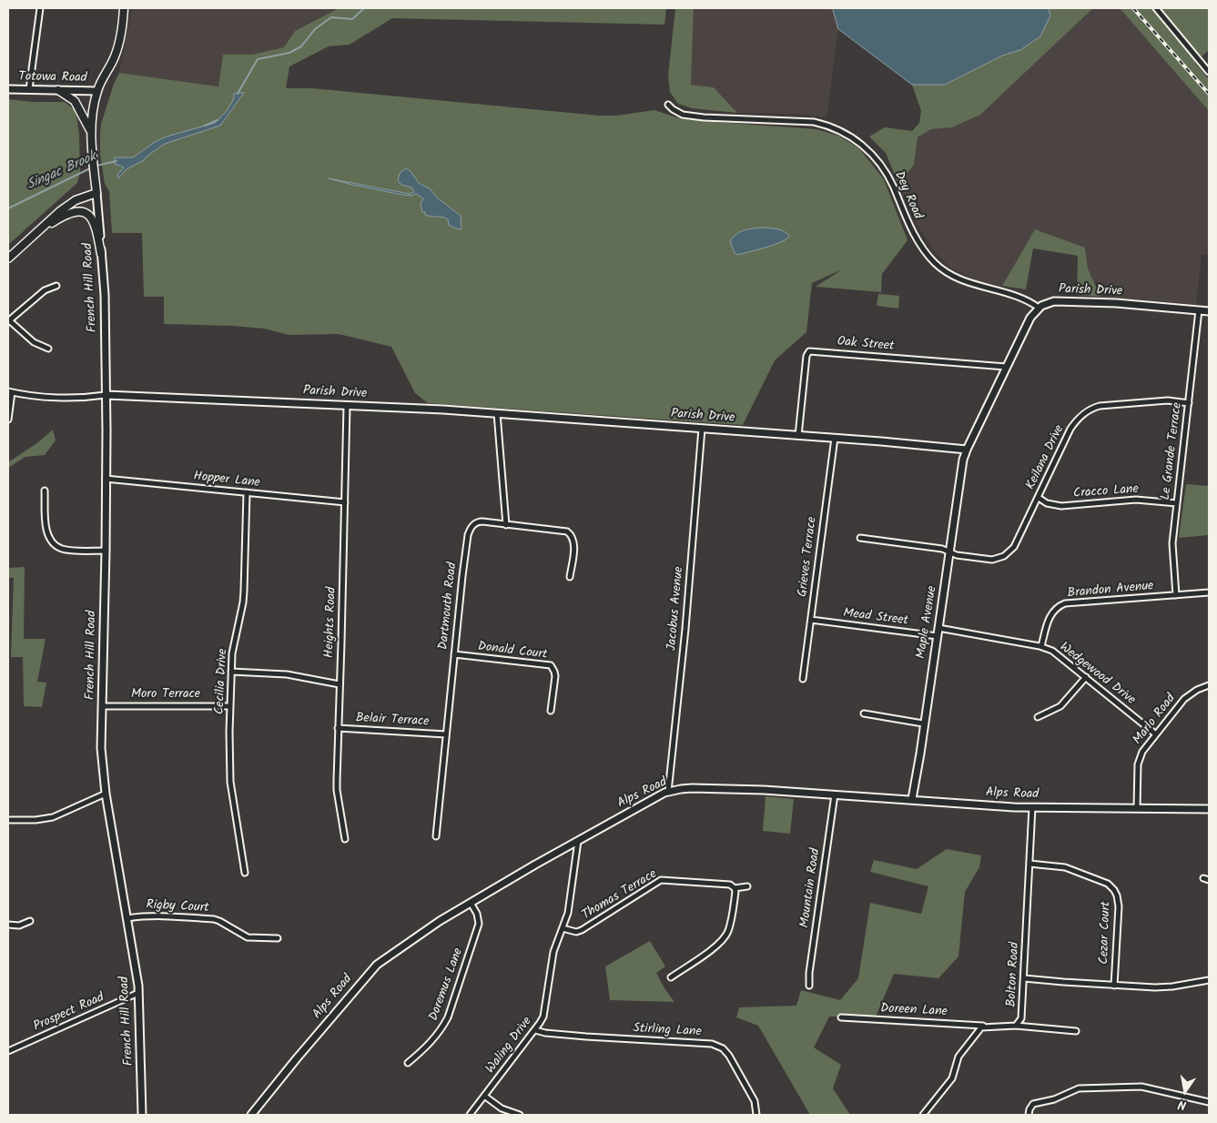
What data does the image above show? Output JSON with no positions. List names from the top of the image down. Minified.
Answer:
{"streets":{"main road":["Totowa Road","French Hill Road","Parish Drive","Maple Avenue","Alps Road"],"street":["Dey Road","Oak Street","Le Grande Terrace","Keilana Drive","Hopper Lane","Cracco Lane","Grieves Terrace","Brandon Avenue","Dartmouth Road","Jacobus Avenue","Mead Street","Heights Road","Donald Court","Wedgewood Drive","Cecilia Drive","Moro Terrace","Marlo Road","Belair Terrace","Mountain Road","Thomas Terrace","Rigby Court","Cezar Court","Bolton Road","Doremus Lane","Doreen Lane","Prospect Road","Stirling Lane","Waling Drive"]},"crossings":[["Dey Road","Parish Drive"],["French Hill Road","Parish Drive"],["French Hill Road","Hopper Lane"],["French Hill Road","Moro Terrace"],["French Hill Road","Rigby Court"],["French Hill Road","Prospect Road"],["Parish Drive","Oak Street"],["Parish Drive","Le Grande Terrace"],["Parish Drive","Grieves Terrace"],["Parish Drive","Jacobus Avenue"],["Parish Drive","Heights Road"],["Parish Drive","Maple Avenue"],["Le Grande Terrace","Keilana Drive"],["Le Grande Terrace","Cracco Lane"],["Le Grande Terrace","Brandon Avenue"],["Keilana Drive","Cracco Lane"],["Keilana Drive","Maple Avenue"],["Hopper Lane","Heights Road"],["Hopper Lane","Cecilia Drive"],["Grieves Terrace","Mead Street"],["Brandon Avenue","Wedgewood Drive"],["Dartmouth Road","Donald Court"],["Dartmouth Road","Belair Terrace"],["Jacobus Avenue","Alps Road"],["Mead Street","Maple Avenue"],["Heights Road","Belair Terrace"],["Maple Avenue","Wedgewood Drive"],["Maple Avenue","Alps Road"],["Wedgewood Drive","Marlo Road"],["Cecilia Drive","Moro Terrace"],["Marlo Road","Alps Road"],["Alps Road","Mountain Road"],["Alps Road","Thomas Terrace"],["Alps Road","Bolton Road"],["Alps Road","Doremus Lane"],["Thomas Terrace","Waling Drive"],["Cezar Court","Bolton Road"],["Bolton Road","Doreen Lane"],["Stirling Lane","Waling Drive"]],"water":["Singac Brook"],"north":"bottom"}
